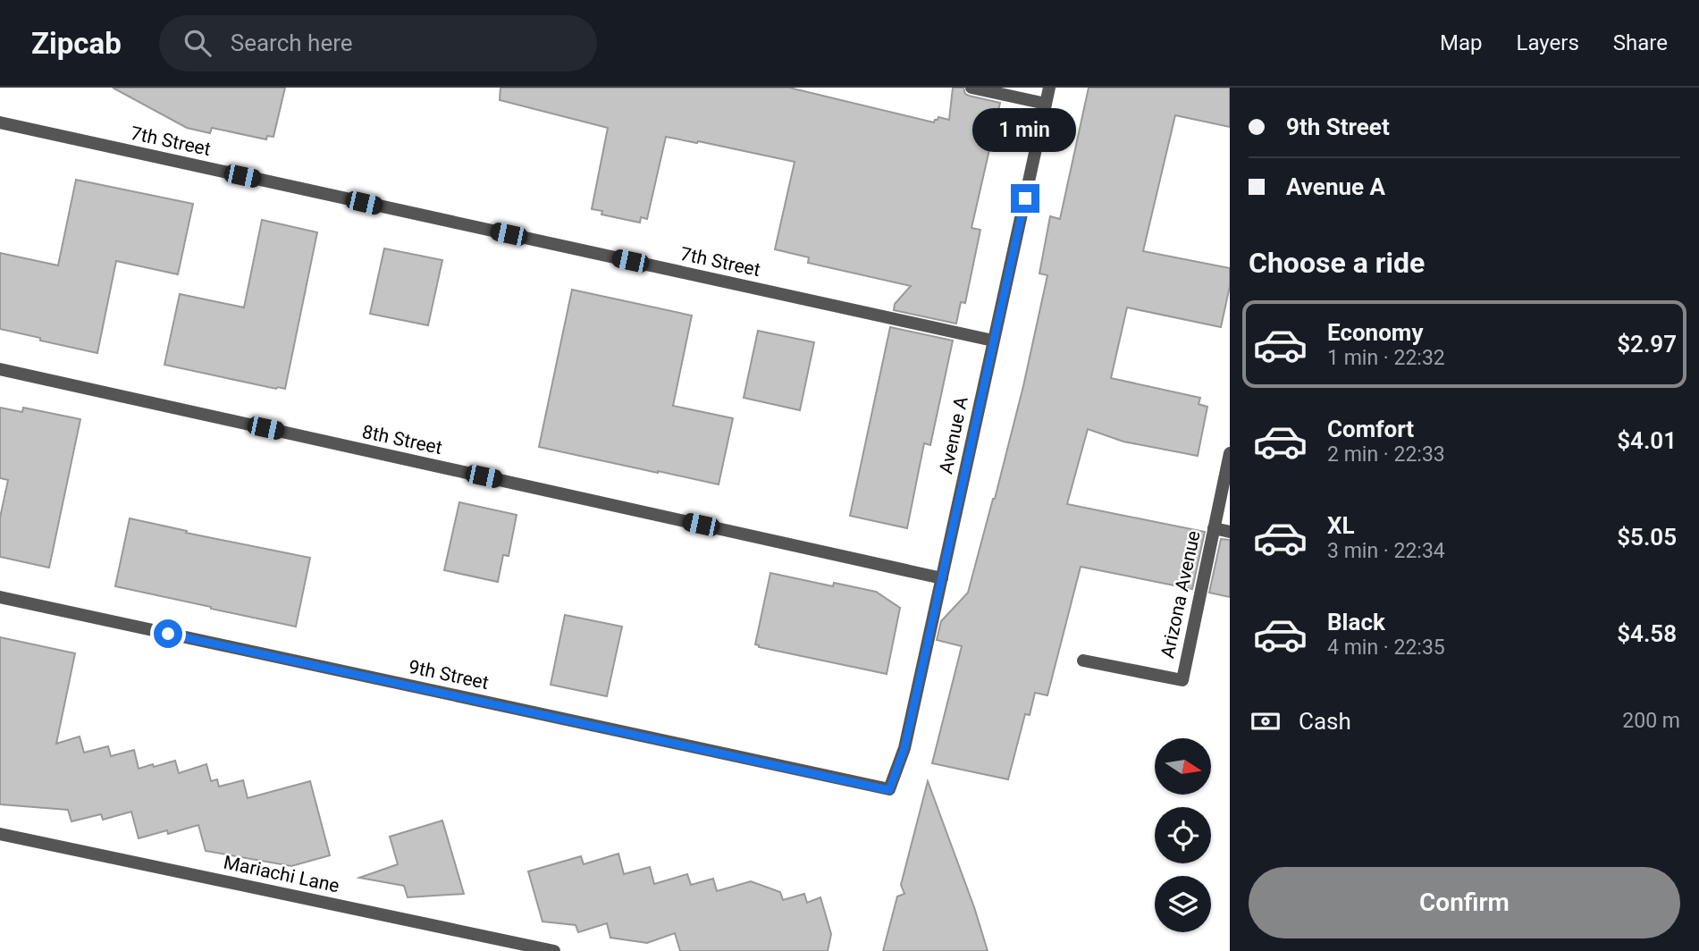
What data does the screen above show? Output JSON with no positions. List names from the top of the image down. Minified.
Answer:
{"streets":{"lane":["7th Street","Avenue A","8th Street","Arizona Avenue","9th Street","Mariachi Lane"]},"crossings":[["7th Street","Avenue A"],["Avenue A","8th Street"],["Avenue A","9th Street"]],"north":"right","page":{"header":"Zipcab","search":"Search here","nav":["Map","Layers","Share"],"banner":["9th Street","Avenue A"],"bubble":"1 min","heading":"Choose a ride","list":[{"name":"Economy","note":"1 min · 22:32","value":"$2.97"},{"name":"Comfort","note":"2 min · 22:33","value":"$4.01"},{"name":"XL","note":"3 min · 22:34","value":"$5.05"},{"name":"Black","note":"4 min · 22:35","value":"$4.58"}],"pay":["Cash","200 m"],"buttons":"Confirm"}}
